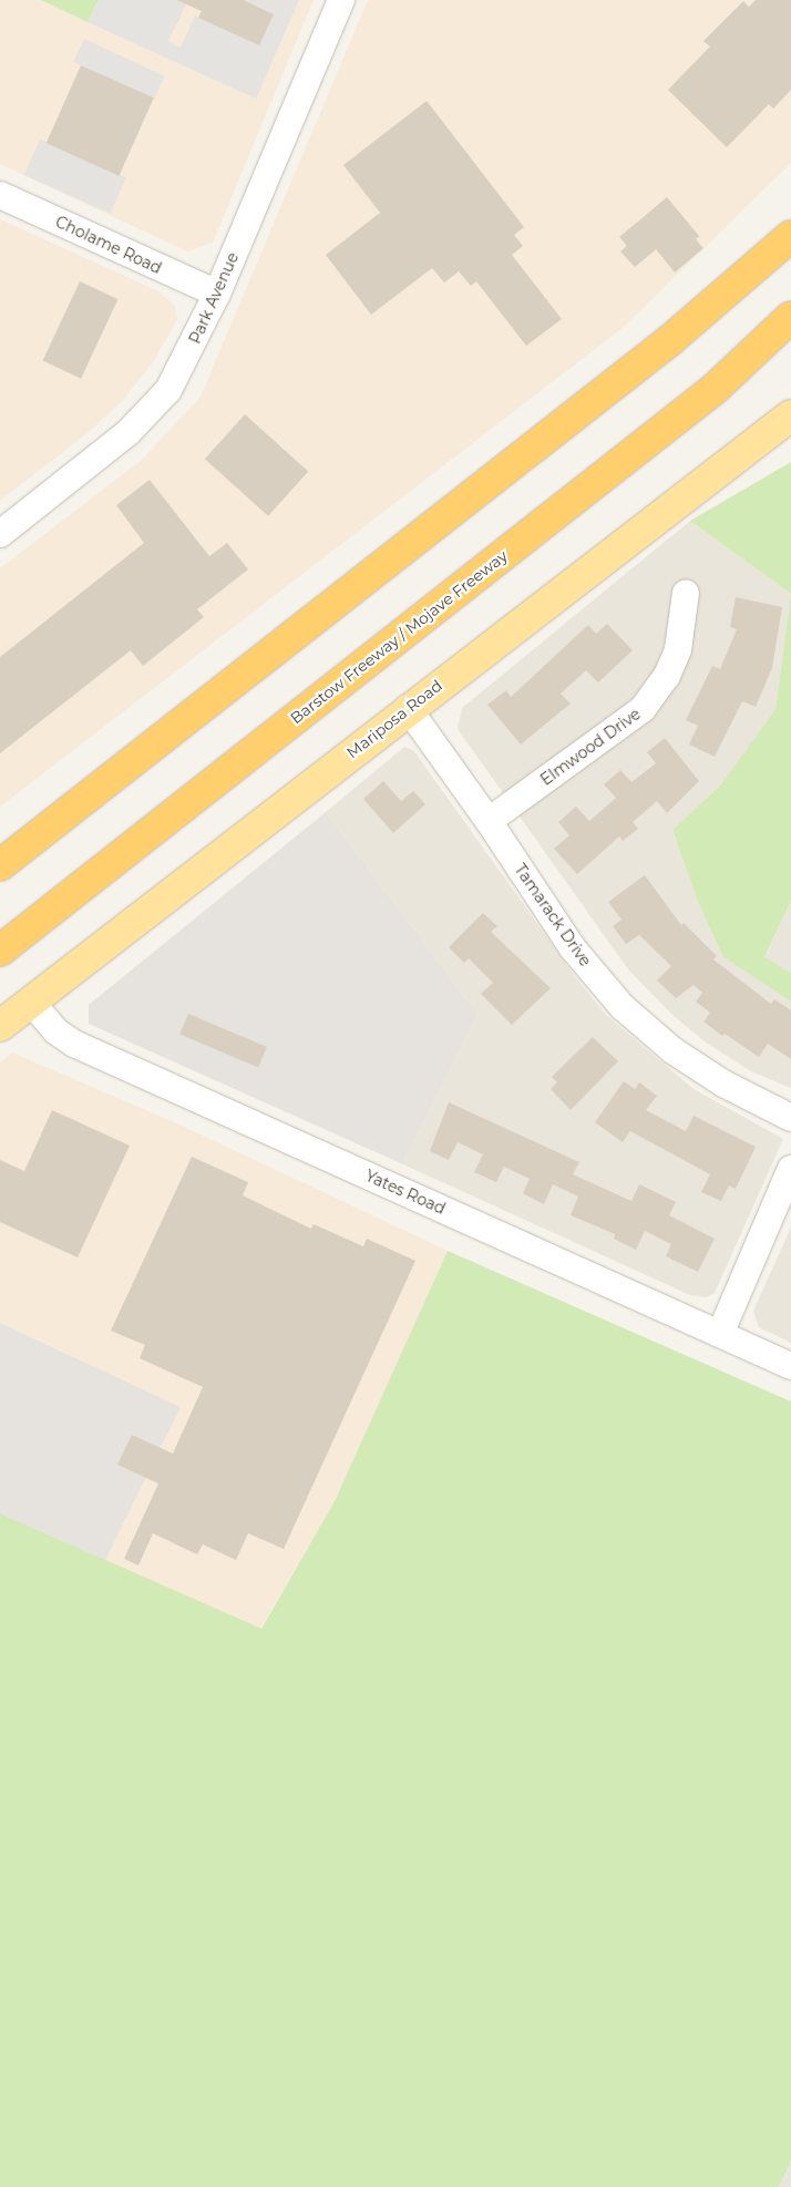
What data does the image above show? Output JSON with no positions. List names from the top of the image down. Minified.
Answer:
{"streets":{"highway":["Barstow Freeway / Mojave Freeway"],"main road":["Mariposa Road"],"street":["Cholame Road","Park Avenue","Elmwood Drive","Tamarack Drive","Yates Road"]},"crossings":[["Cholame Road","Park Avenue"],["Mariposa Road","Tamarack Drive"],["Mariposa Road","Yates Road"],["Elmwood Drive","Tamarack Drive"]]}
